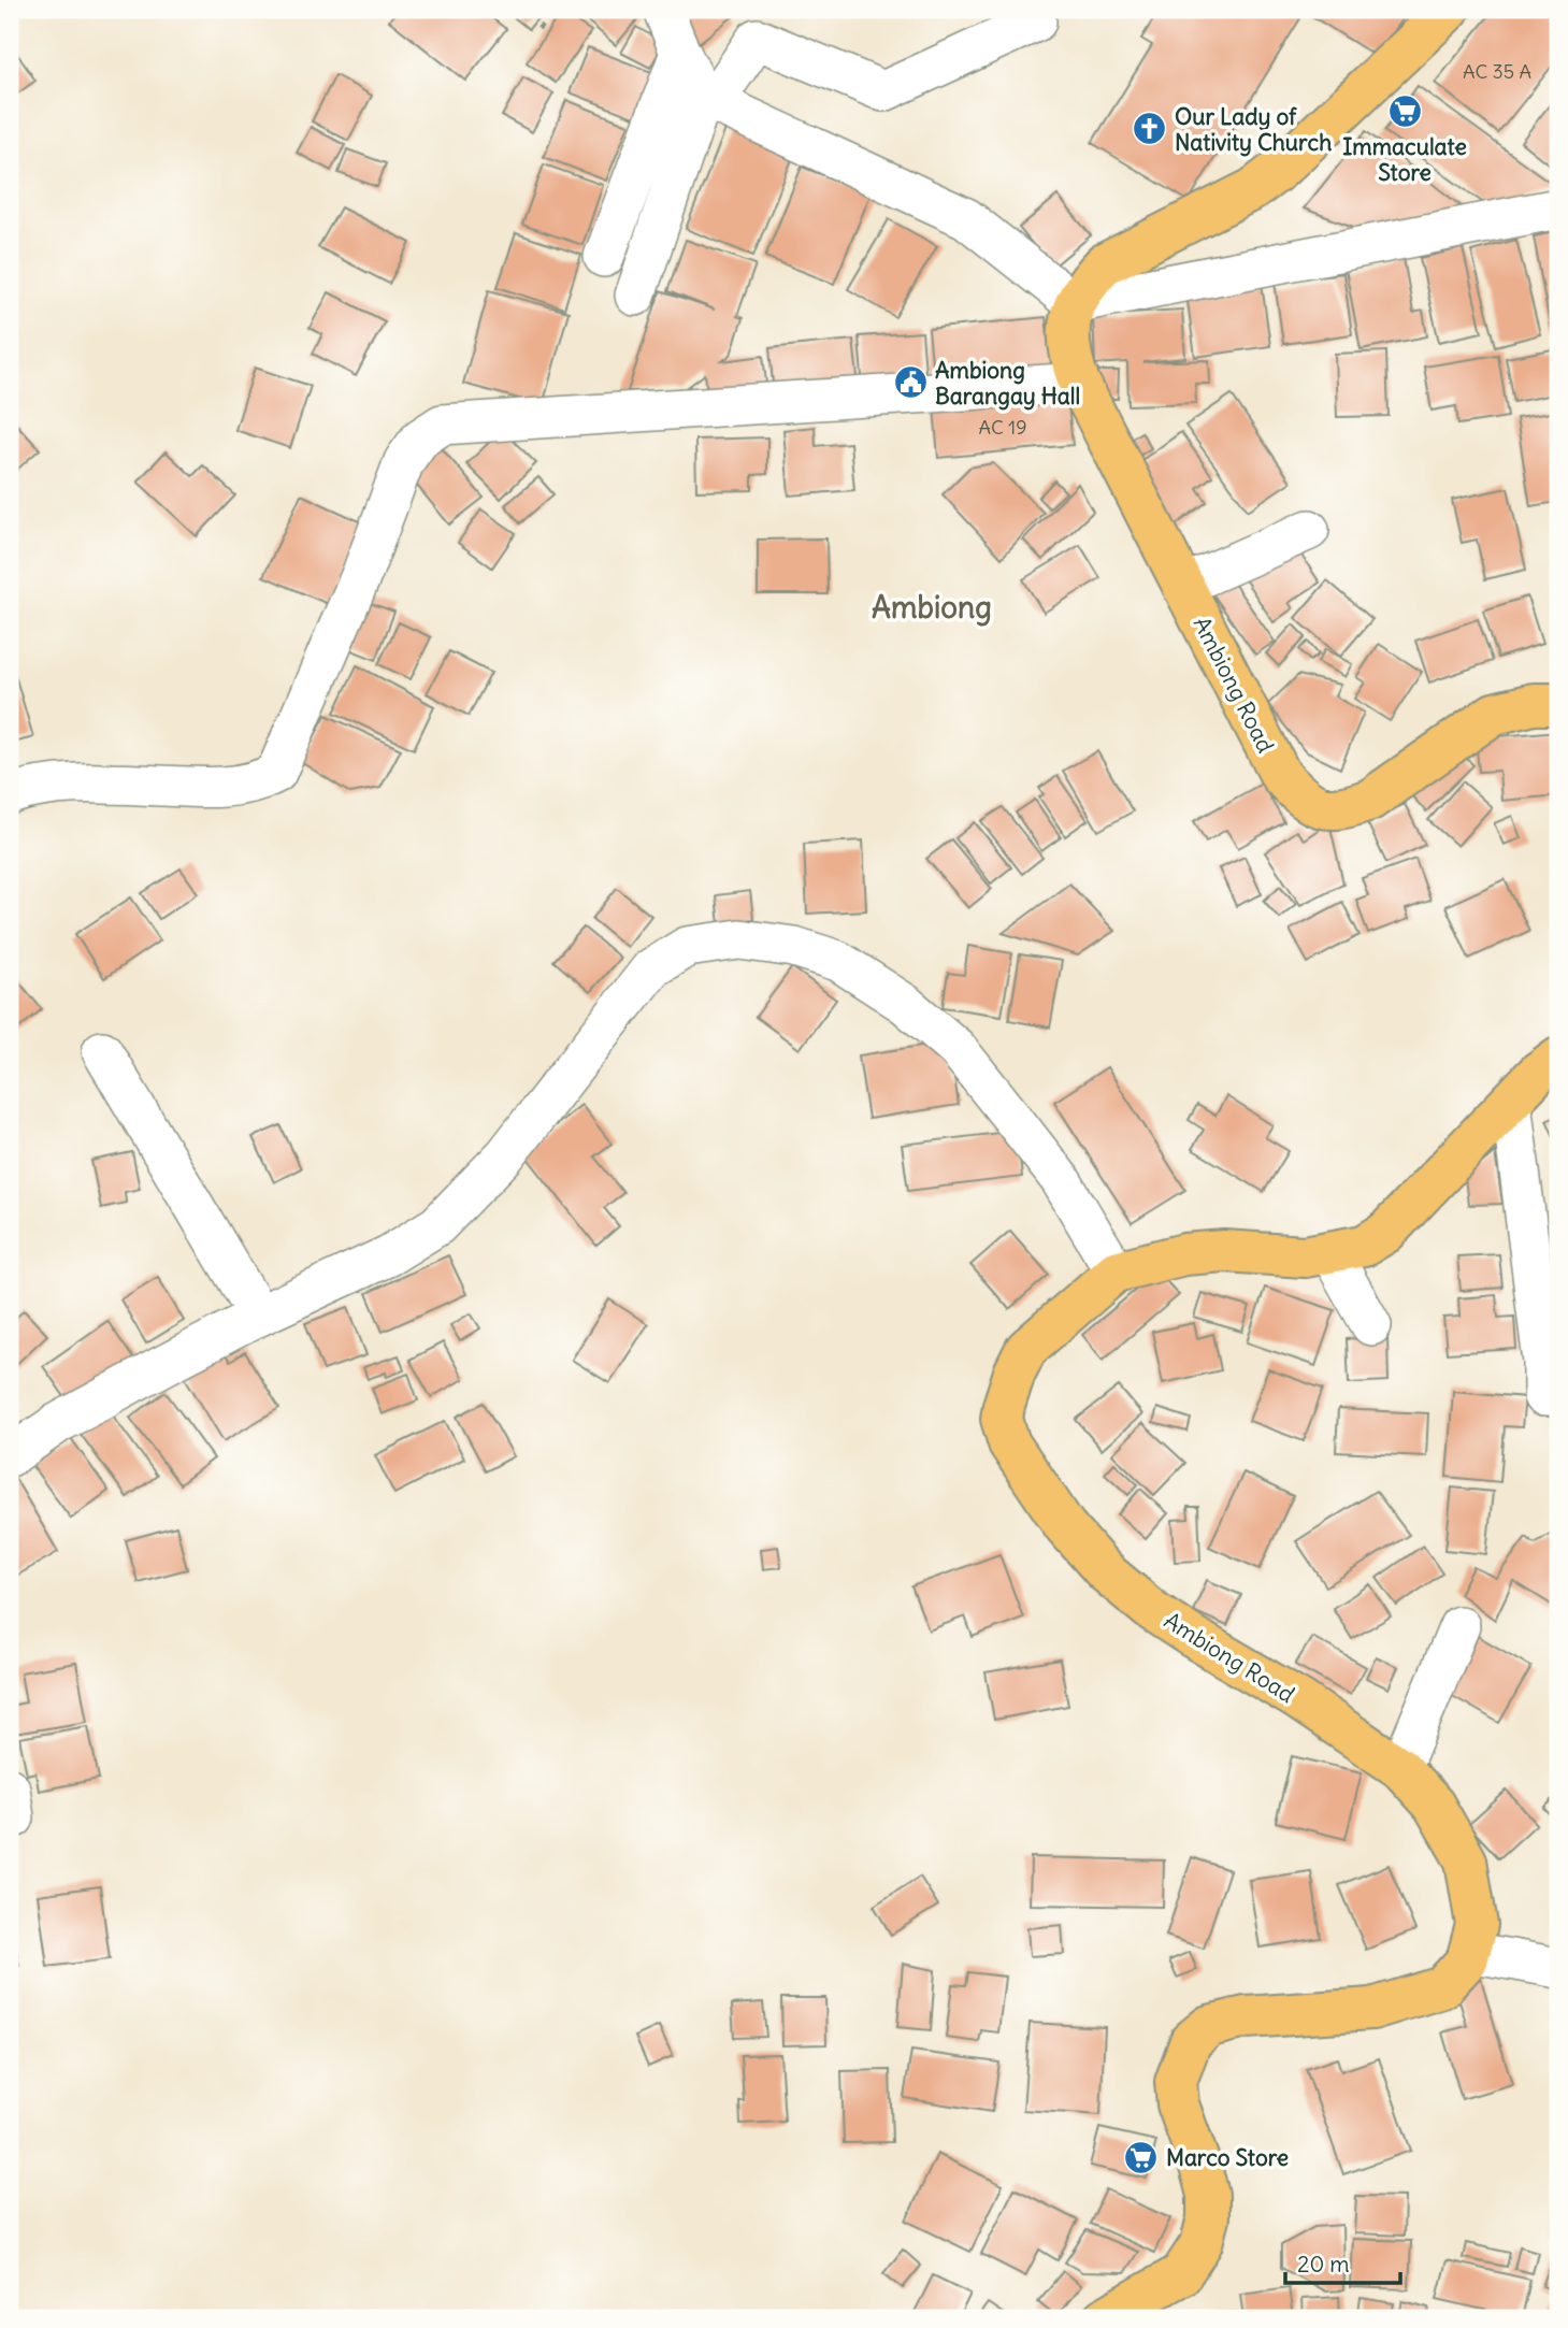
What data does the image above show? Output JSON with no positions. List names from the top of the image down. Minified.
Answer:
{"streets":{"main road":["Ambiong Road"]},"districts":["Ambiong"],"places":{"supermarket":["Immaculate Store","Marco Store"],"church":["Our Lady of Nativity Church"],"public building":["Ambiong Barangay Hall"]},"house_numbers":["AC 35 A","AC 19"],"scale_bar":"20 m"}
